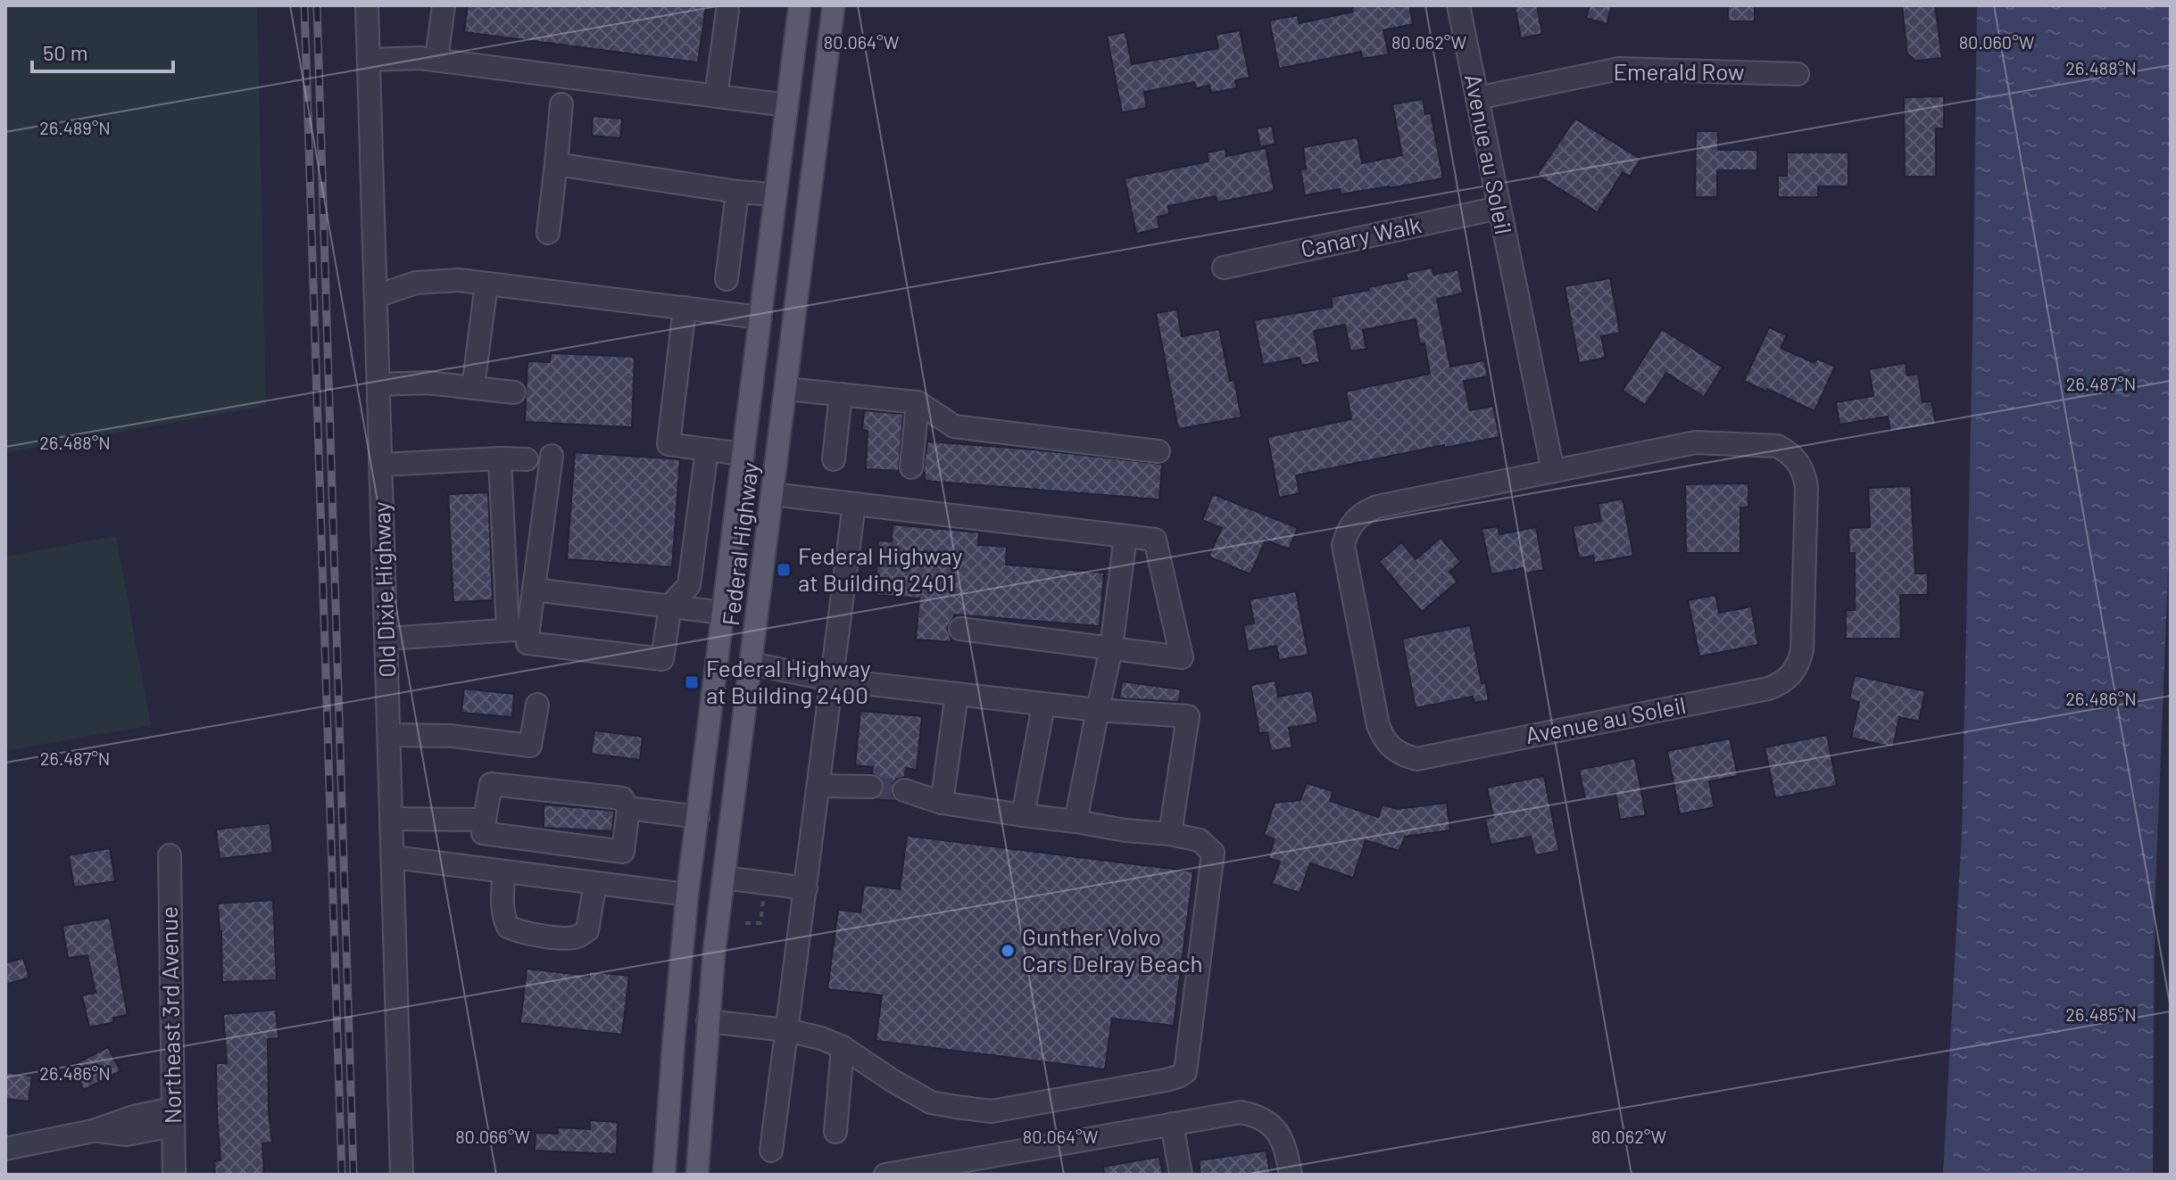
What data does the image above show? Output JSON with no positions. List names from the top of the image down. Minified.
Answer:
{"streets":{"main road":["Federal Highway"],"street":["Emerald Row","Avenue au Soleil","Canary Walk","Old Dixie Highway","Northeast 3rd Avenue"]},"crossings":[["Emerald Row","Avenue au Soleil"],["Avenue au Soleil","Canary Walk"]],"places":{"transit":["Federal Highway at Building 2401","Federal Highway at Building 2400"],"other":["Gunther Volvo Cars Delray Beach"]},"scale_bar":"50 m","coordinates":["80.064°W","80.062°W","80.060°W","26.488°N","26.489°N","26.487°N","26.486°N","26.485°N","80.066°W"]}
